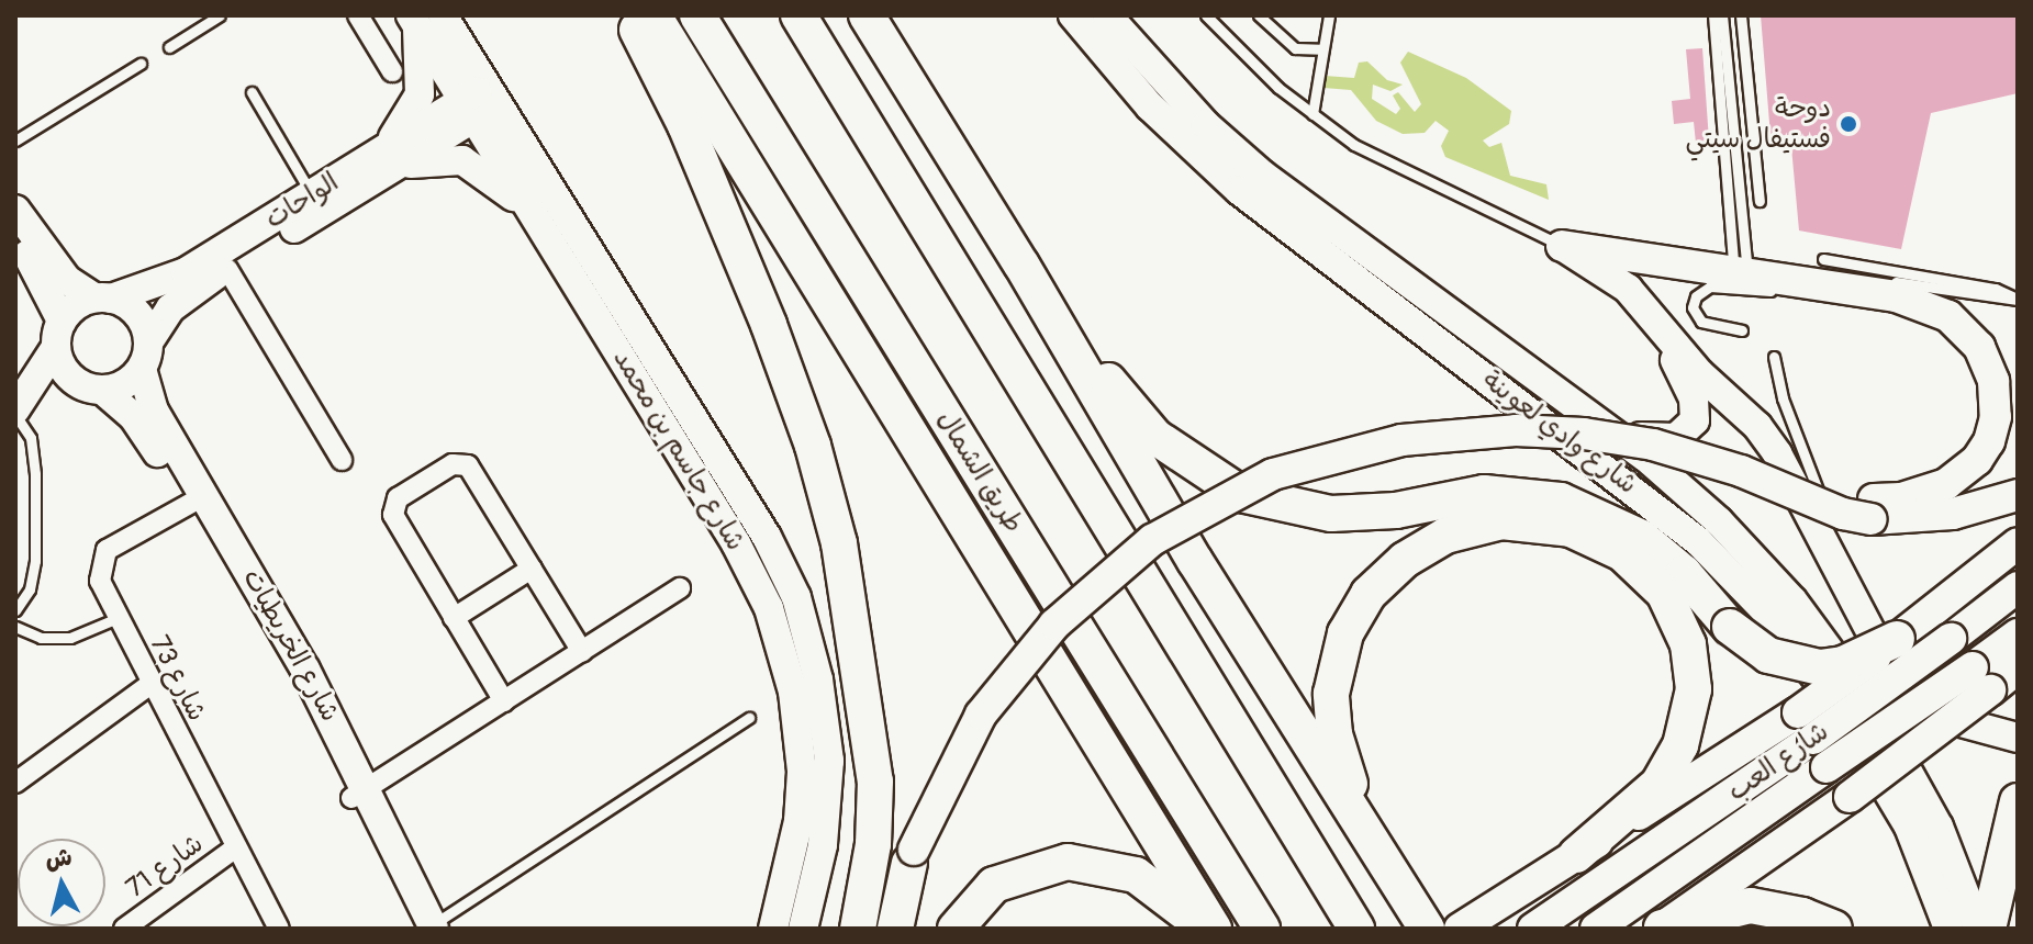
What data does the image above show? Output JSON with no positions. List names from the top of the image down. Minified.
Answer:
{"streets":{"highway":["طريق الشمال"],"main road":["الواحات","شارع وادي لعوينة","شارع جاسم بن محمد","شارع الخريطيات","شارع العب"],"street":["شارع 73","شارع 71"]},"crossings":[["الواحات","شارع جاسم بن محمد"],["الواحات","شارع الخريطيات"],["شارع الخريطيات","شارع 73"],["شارع 73","شارع 71"]],"places":["دوحة فستيفال سيتي"],"north":"top"}
